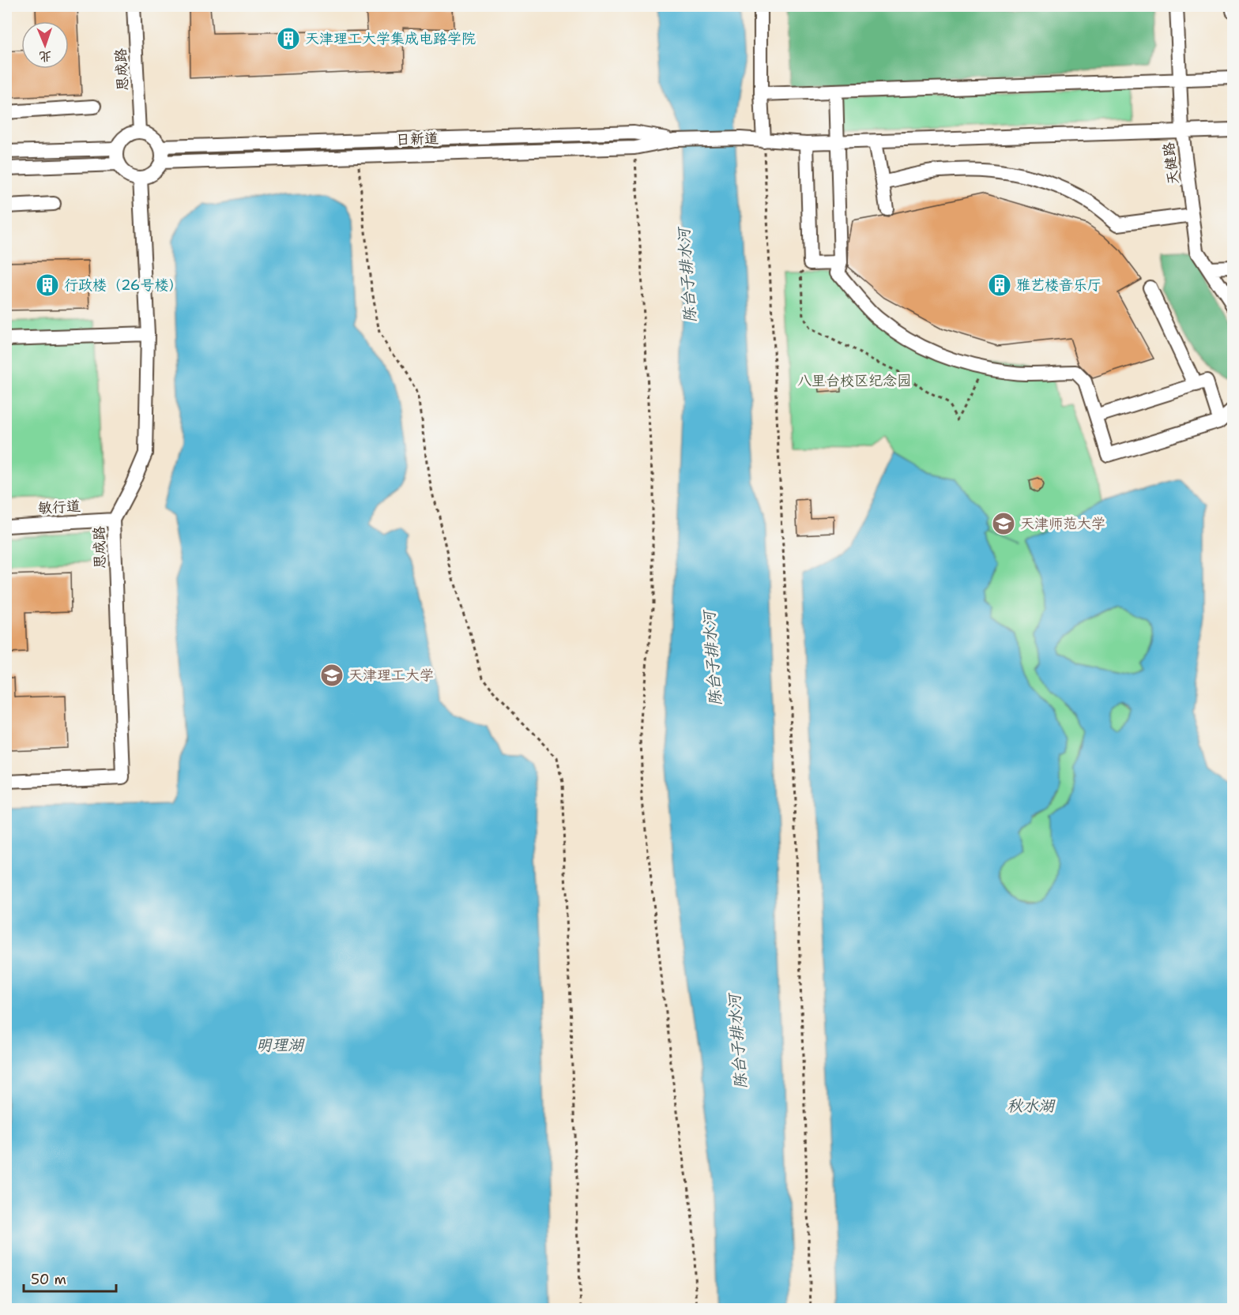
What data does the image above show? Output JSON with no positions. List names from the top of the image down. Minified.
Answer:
{"streets":{"street":["思成路","日新道","天健路","敏行道"]},"crossings":[["思成路","日新道"],["思成路","敏行道"],["日新道","天健路"]],"water":["陈台子排水河","明理湖","秋水湖"],"parks":["八里台校区纪念园"],"places":{"building":["天津理工大学集成电路学院","行政楼（26号楼）","雅艺楼音乐厅"],"school or university":["天津师范大学","天津理工大学"]},"scale_bar":"50 m","north":"bottom"}
